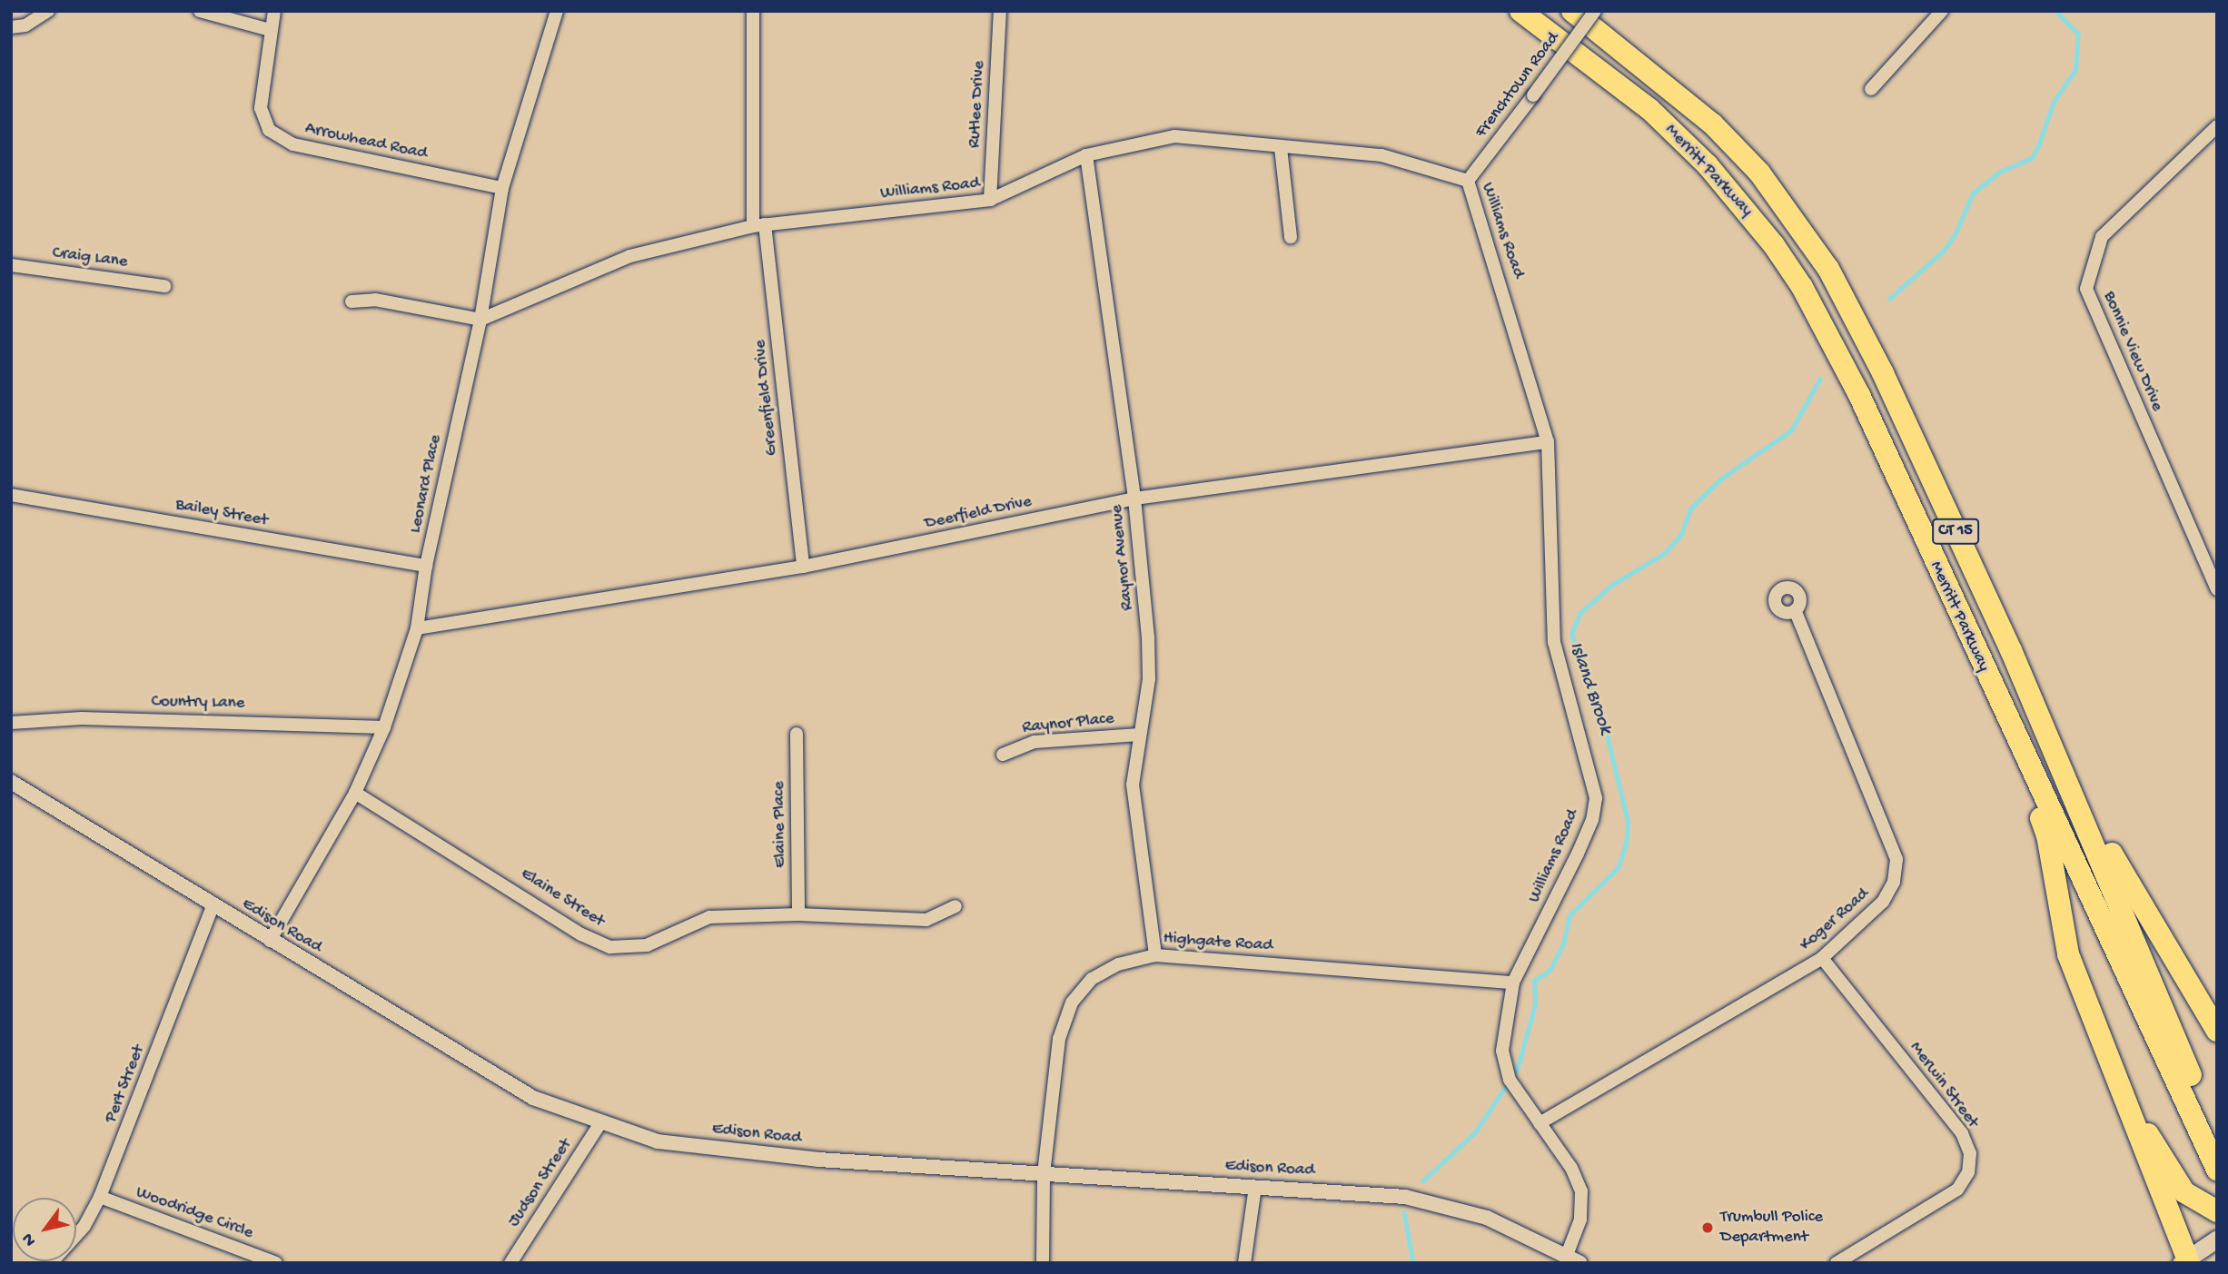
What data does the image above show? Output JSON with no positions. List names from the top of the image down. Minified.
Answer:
{"streets":{"highway":["Merritt Parkway","CT 15"],"street":["Frenchtown Road","Rutlee Drive","Arrowhead Road","Williams Road","Craig Lane","Bonnie View Drive","Greenfield Drive","Leonard Place","Bailey Street","Deerfield Drive","Raynor Avenue","Country Lane","Raynor Place","Elaine Place","Elaine Street","Koger Road","Edison Road","Highgate Road","Pert Street","Merwin Street","Judson Street","Woodridge Circle"]},"crossings":[["Frenchtown Road","Williams Road"],["Rutlee Drive","Williams Road"],["Arrowhead Road","Leonard Place"],["Williams Road","Greenfield Drive"],["Williams Road","Leonard Place"],["Williams Road","Deerfield Drive"],["Williams Road","Raynor Avenue"],["Williams Road","Koger Road"],["Williams Road","Edison Road"],["Williams Road","Highgate Road"],["Greenfield Drive","Deerfield Drive"],["Leonard Place","Bailey Street"],["Leonard Place","Deerfield Drive"],["Leonard Place","Country Lane"],["Leonard Place","Elaine Street"],["Leonard Place","Edison Road"],["Deerfield Drive","Raynor Avenue"],["Raynor Avenue","Raynor Place"],["Raynor Avenue","Highgate Road"],["Elaine Place","Elaine Street"],["Koger Road","Merwin Street"],["Edison Road","Highgate Road"],["Edison Road","Pert Street"],["Edison Road","Judson Street"],["Pert Street","Woodridge Circle"]],"water":["Island Brook"],"places":["Trumbull Police Department"],"north":"bottom left"}
